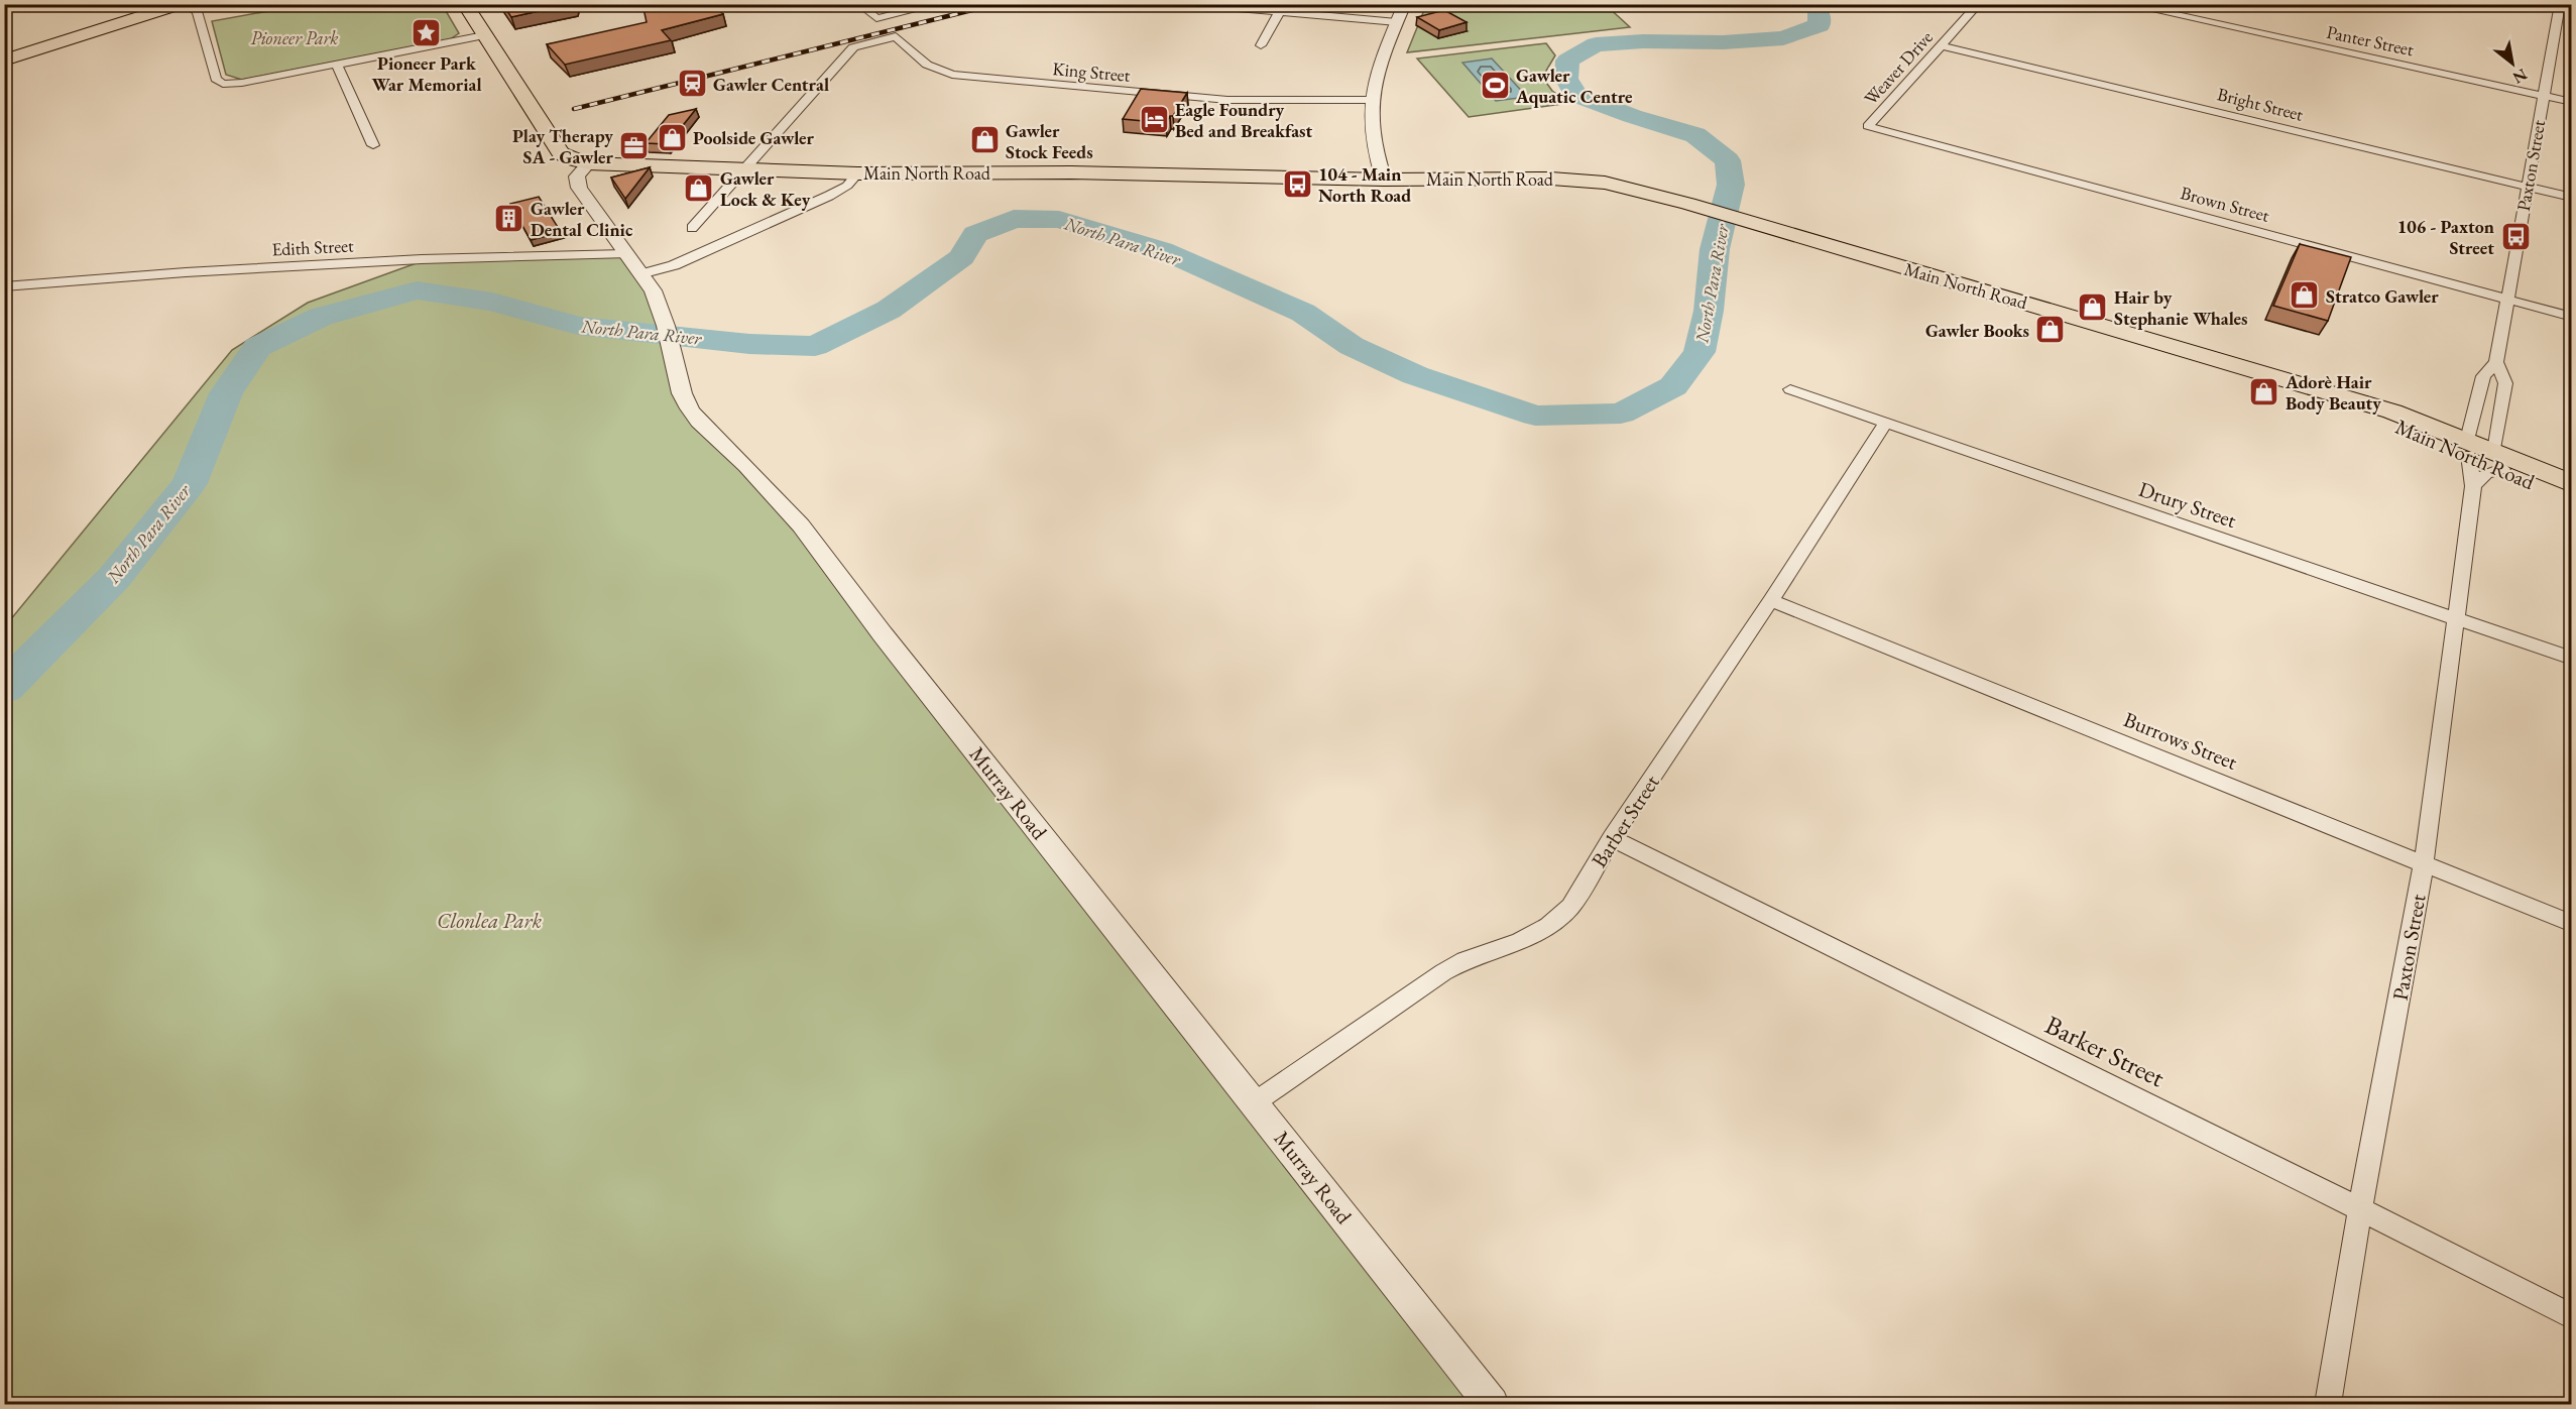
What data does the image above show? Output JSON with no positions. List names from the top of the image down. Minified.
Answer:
{"streets":{"main road":["Main North Road"],"street":["Panter Street","Weaver Drive","King Street","Bright Street","Paxton Street","Brown Street","Edith Street","Drury Street","Burrows Street","Murray Road","Barber Street","Barker Street"]},"crossings":[["Panter Street","Paxton Street"],["Weaver Drive","Bright Street"],["Weaver Drive","Brown Street"],["King Street","Main North Road"],["Bright Street","Paxton Street"],["Paxton Street","Main North Road"],["Paxton Street","Brown Street"],["Paxton Street","Drury Street"],["Paxton Street","Burrows Street"],["Paxton Street","Barker Street"],["Main North Road","Murray Road"],["Edith Street","Murray Road"],["Drury Street","Barber Street"],["Burrows Street","Barber Street"],["Murray Road","Barber Street"],["Barber Street","Barker Street"]],"water":["North Para River"],"parks":["Pioneer Park","Clonlea Park"],"places":{"place":["Pioneer Park War Memorial"],"station":["Gawler Central"],"sports":["Gawler Aquatic Centre"],"hotel":["Eagle Foundry Bed and Breakfast"],"shop":["Poolside Gawler","Gawler Stock Feeds","Gawler Lock & Key","Stratco Gawler","Hair by Stephanie Whales","Gawler Books","Adorè Hair Body Beauty"],"office":["Play Therapy SA - Gawler"],"bus stop":["104 - Main North Road","106 - Paxton Street"],"building":["Gawler Dental Clinic"]},"north":"bottom right"}
